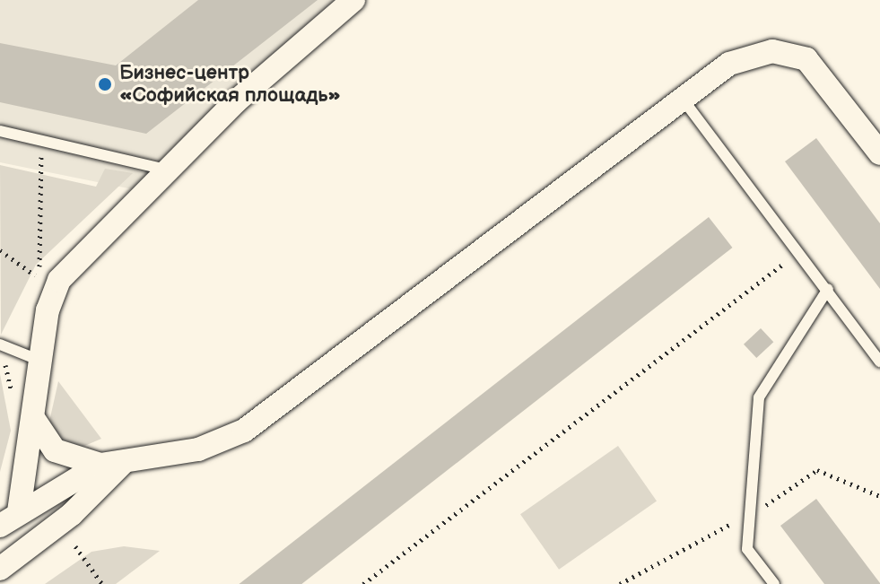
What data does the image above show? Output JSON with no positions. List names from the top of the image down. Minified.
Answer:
{"places":["Бизнес-центр «Софийская площадь»"]}
